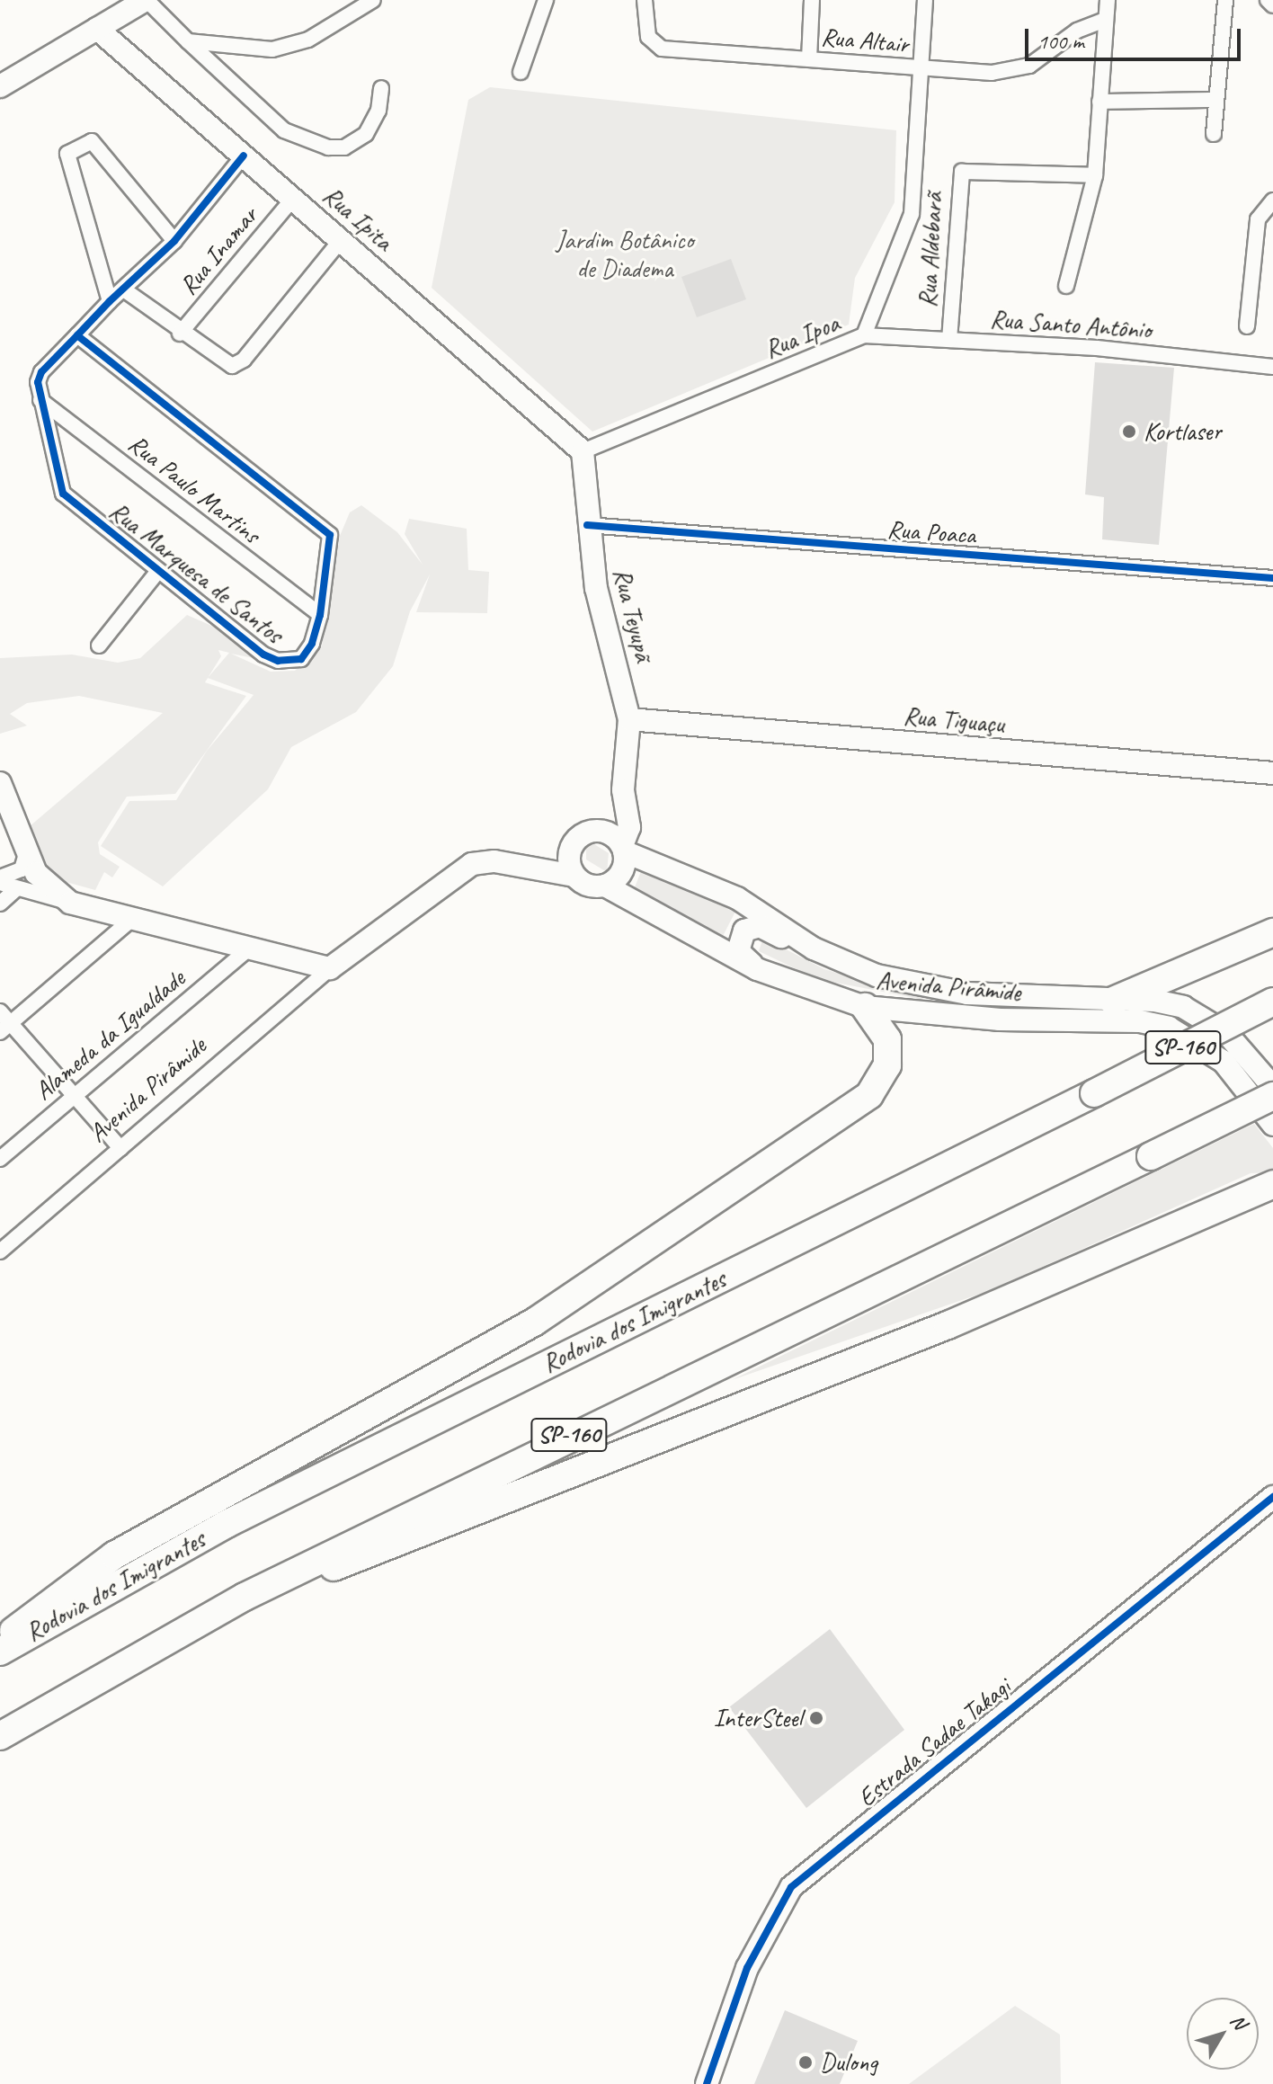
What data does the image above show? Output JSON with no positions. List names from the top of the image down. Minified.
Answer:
{"streets":{"highway":["SP-160","Rodovia dos Imigrantes"],"main road":["Rua Ipita","Rua Teyupã","Rua Tiguaçu","Avenida Pirâmide","Estrada Sadae Takagi"],"street":["Rua Altair","Rua Aldebarã","Rua Inamar","Rua Santo Antônio","Rua Ipoa","Rua Paulo Martins","Rua Poaca","Rua Marquesa de Santos","Alameda da Igualdade"]},"crossings":[["Rua Altair","Rua Ipoa"],["Rua Ipita","Rua Inamar"],["Rua Ipita","Rua Ipoa"],["Rua Ipita","Rua Teyupã"],["Rua Aldebarã","Rua Santo Antônio"],["Rua Santo Antônio","Rua Ipoa"],["Rua Ipoa","Rua Teyupã"],["Rua Paulo Martins","Rua Marquesa de Santos"],["Rua Poaca","Rua Teyupã"],["Rua Teyupã","Rua Tiguaçu"],["Rua Teyupã","Avenida Pirâmide"]],"parks":["Jardim Botânico de Diadema"],"places":["Kortlaser","InterSteel","Dulong"],"scale_bar":"100 m","north":"top right"}
